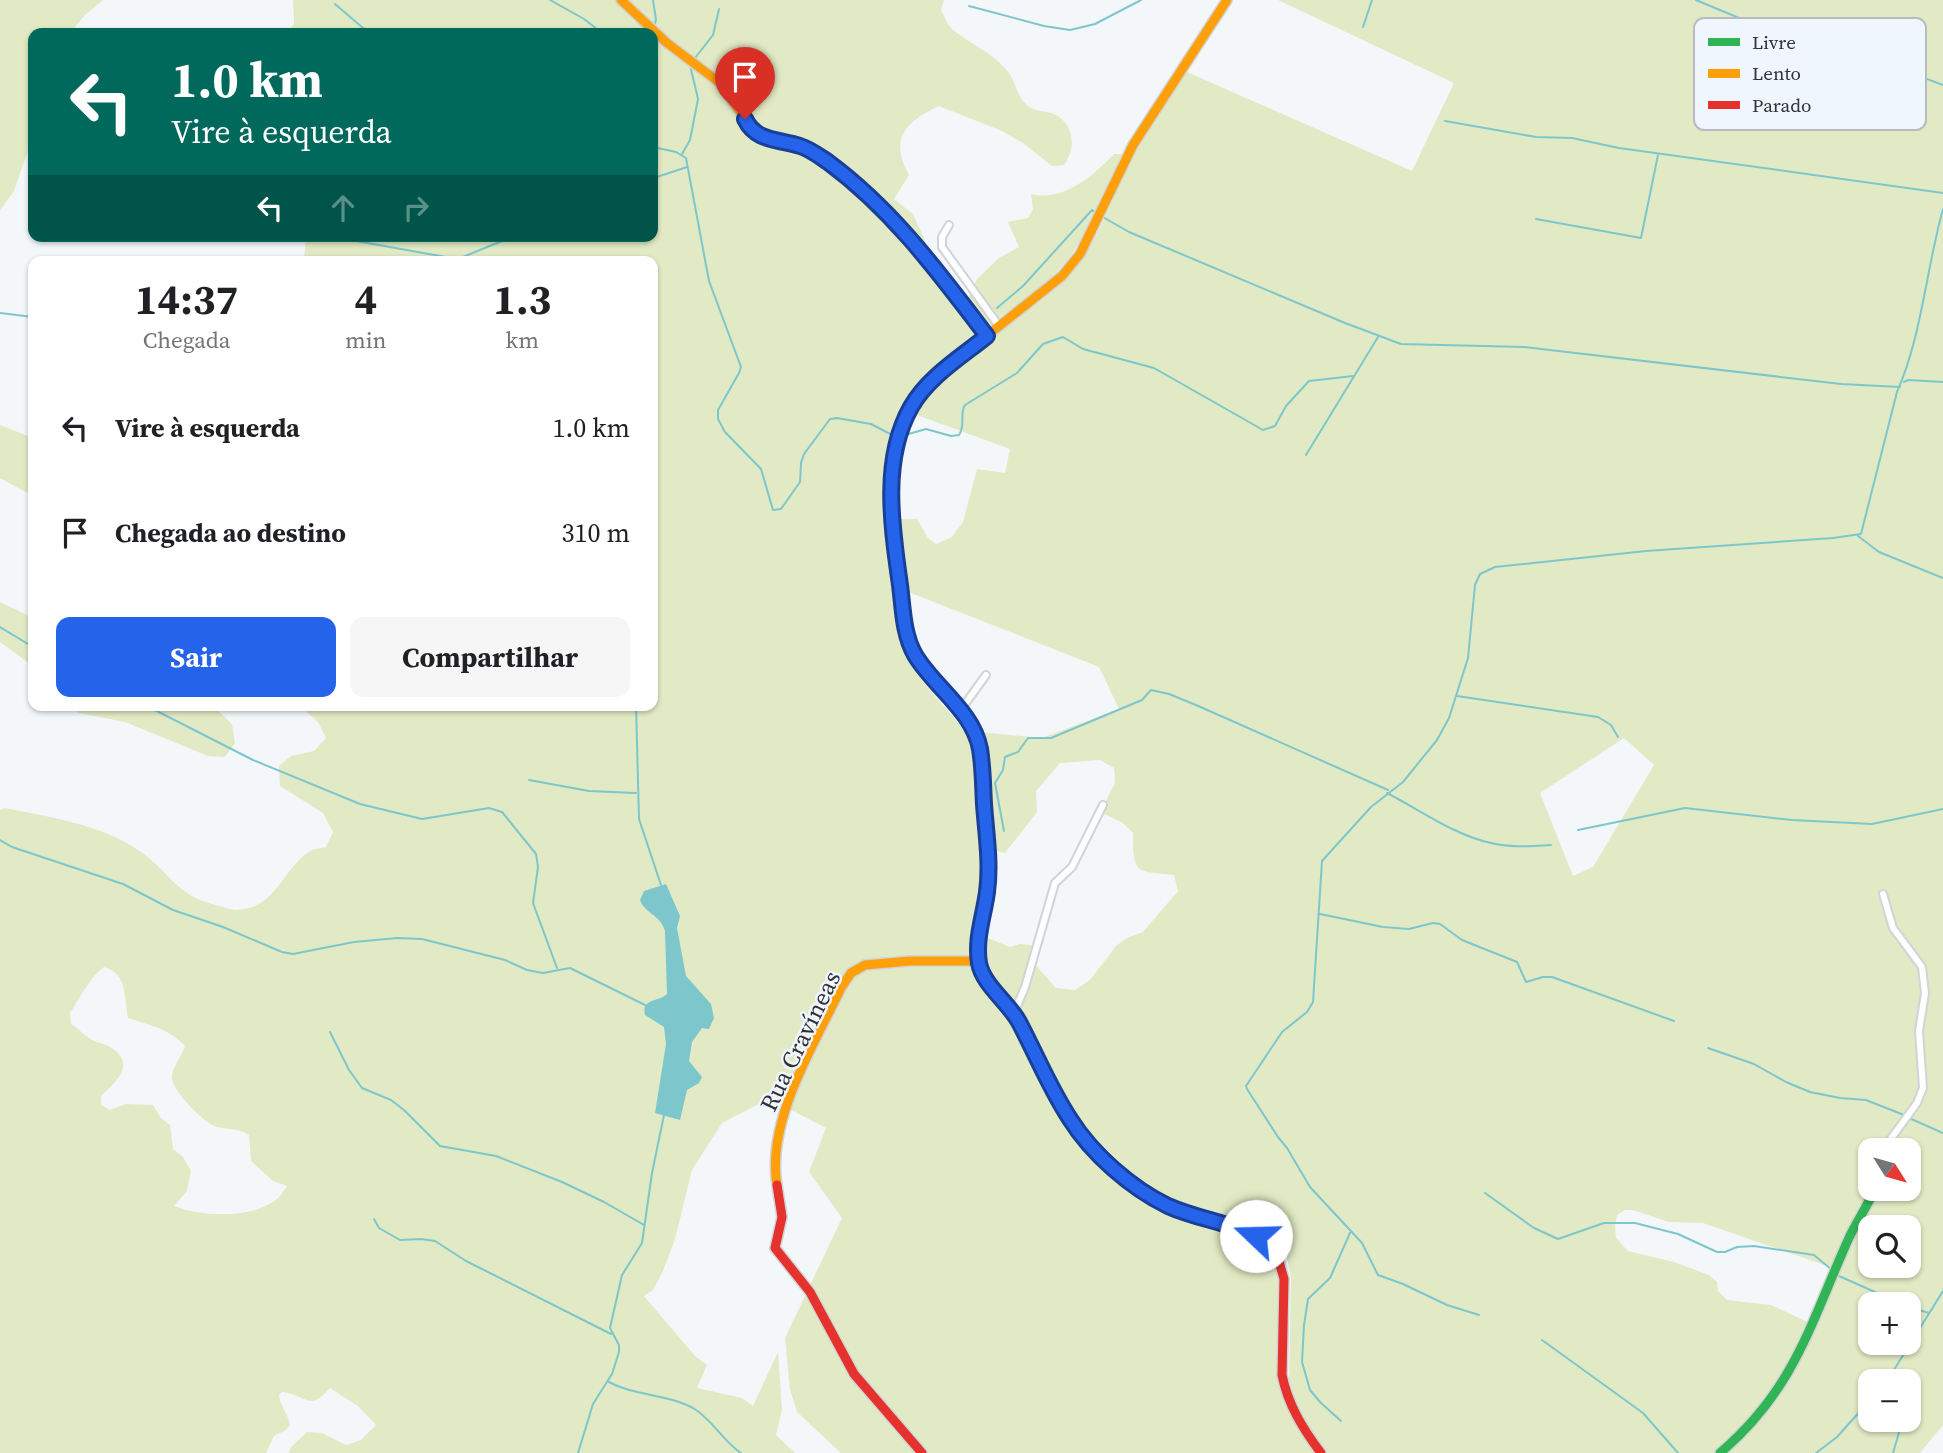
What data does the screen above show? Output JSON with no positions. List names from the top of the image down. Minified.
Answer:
{"streets":{"street":["Rua Cravíneas"]},"legend":["Livre","Lento","Parado"],"north":"bottom right","page":{"turn":["1.0 km","Vire à esquerda"],"eta":["14:37","Chegada","4","min","1.3","km"],"list":[{"name":"Vire à esquerda","value":"1.0 km"},{"name":"Chegada ao destino","value":"310 m"}],"buttons":["Sair","Compartilhar"],"map_buttons":["+","−"]}}
